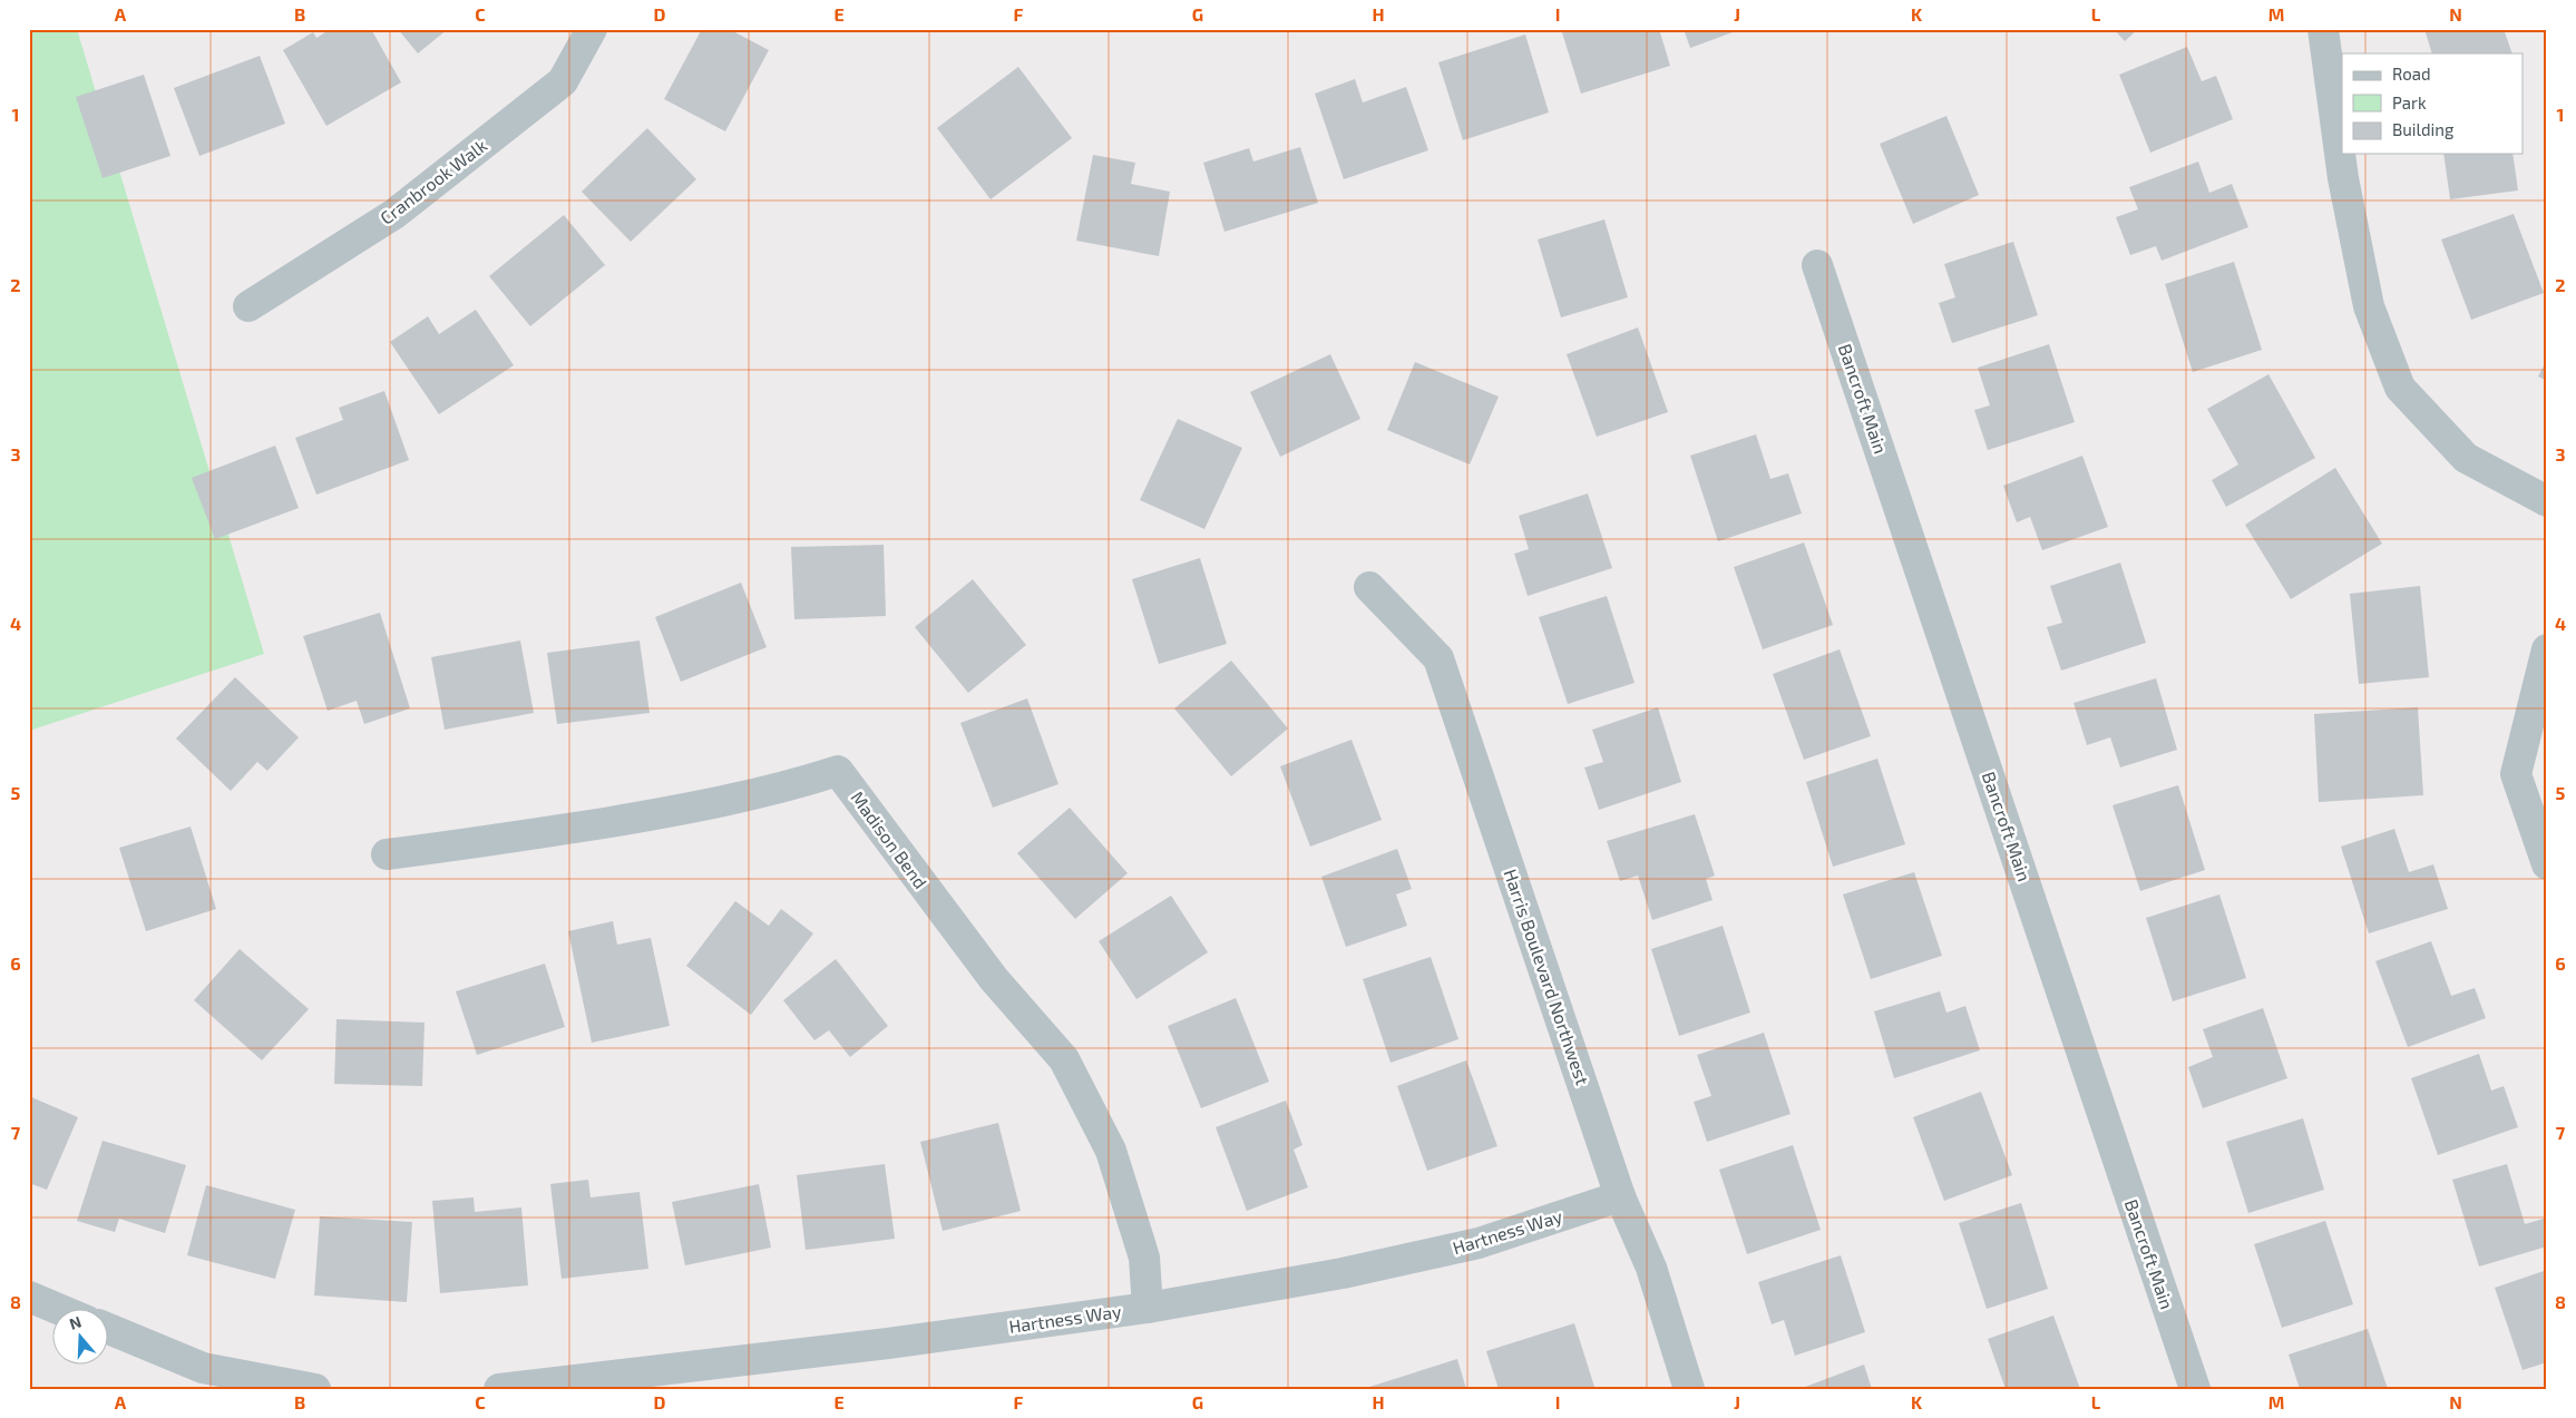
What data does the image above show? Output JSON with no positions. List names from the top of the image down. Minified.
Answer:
{"streets":{"street":["Cranbrook Walk","Bancroft Main","Madison Bend","Harris Boulevard Northwest","Hartness Way"]},"crossings":[["Madison Bend","Hartness Way"],["Harris Boulevard Northwest","Hartness Way"]],"legend":["Road","Park","Building"],"north":"top","grid":{"columns":["A","B","C","D","E","F","G","H","I","J","K","L","M","N"],"rows":["1","2","3","4","5","6","7","8"]}}
